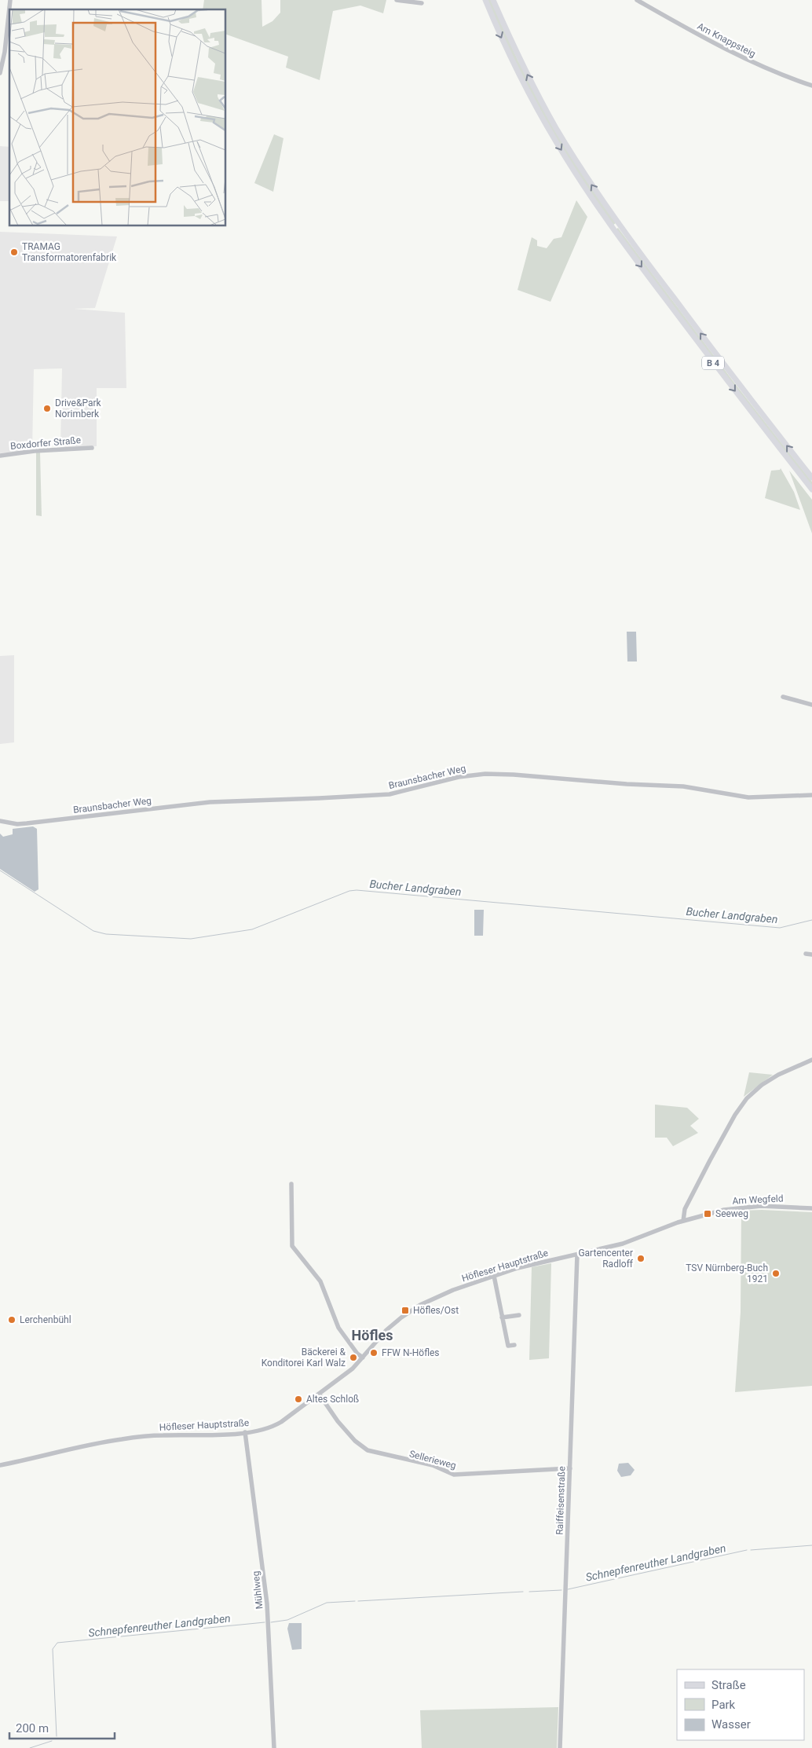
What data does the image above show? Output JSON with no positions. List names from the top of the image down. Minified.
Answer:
{"streets":{"main road":["B 4"],"street":["Am Knappsteig","Boxdorfer Straße","Braunsbacher Weg","Am Wegfeld","Höfleser Hauptstraße","Sellerieweg","Raiffeisenstraße","Mühlweg"]},"crossings":[["Am Wegfeld","Höfleser Hauptstraße"],["Höfleser Hauptstraße","Sellerieweg"],["Höfleser Hauptstraße","Raiffeisenstraße"],["Höfleser Hauptstraße","Mühlweg"],["Sellerieweg","Raiffeisenstraße"]],"districts":["Höfles"],"water":["Bucher Landgraben","Schnepfenreuther Landgraben"],"places":{"other":["TRAMAG Transformatorenfabrik","Drive&Park Norimberk","Gartencenter Radloff","TSV Nürnberg-Buch 1921","Lerchenbühl","FFW N-Höfles","Bäckerei & Konditorei Karl Walz","Altes Schloß"],"transit":["Seeweg","Höfles/Ost"]},"legend":["Straße","Park","Wasser"],"scale_bar":"200 m"}
